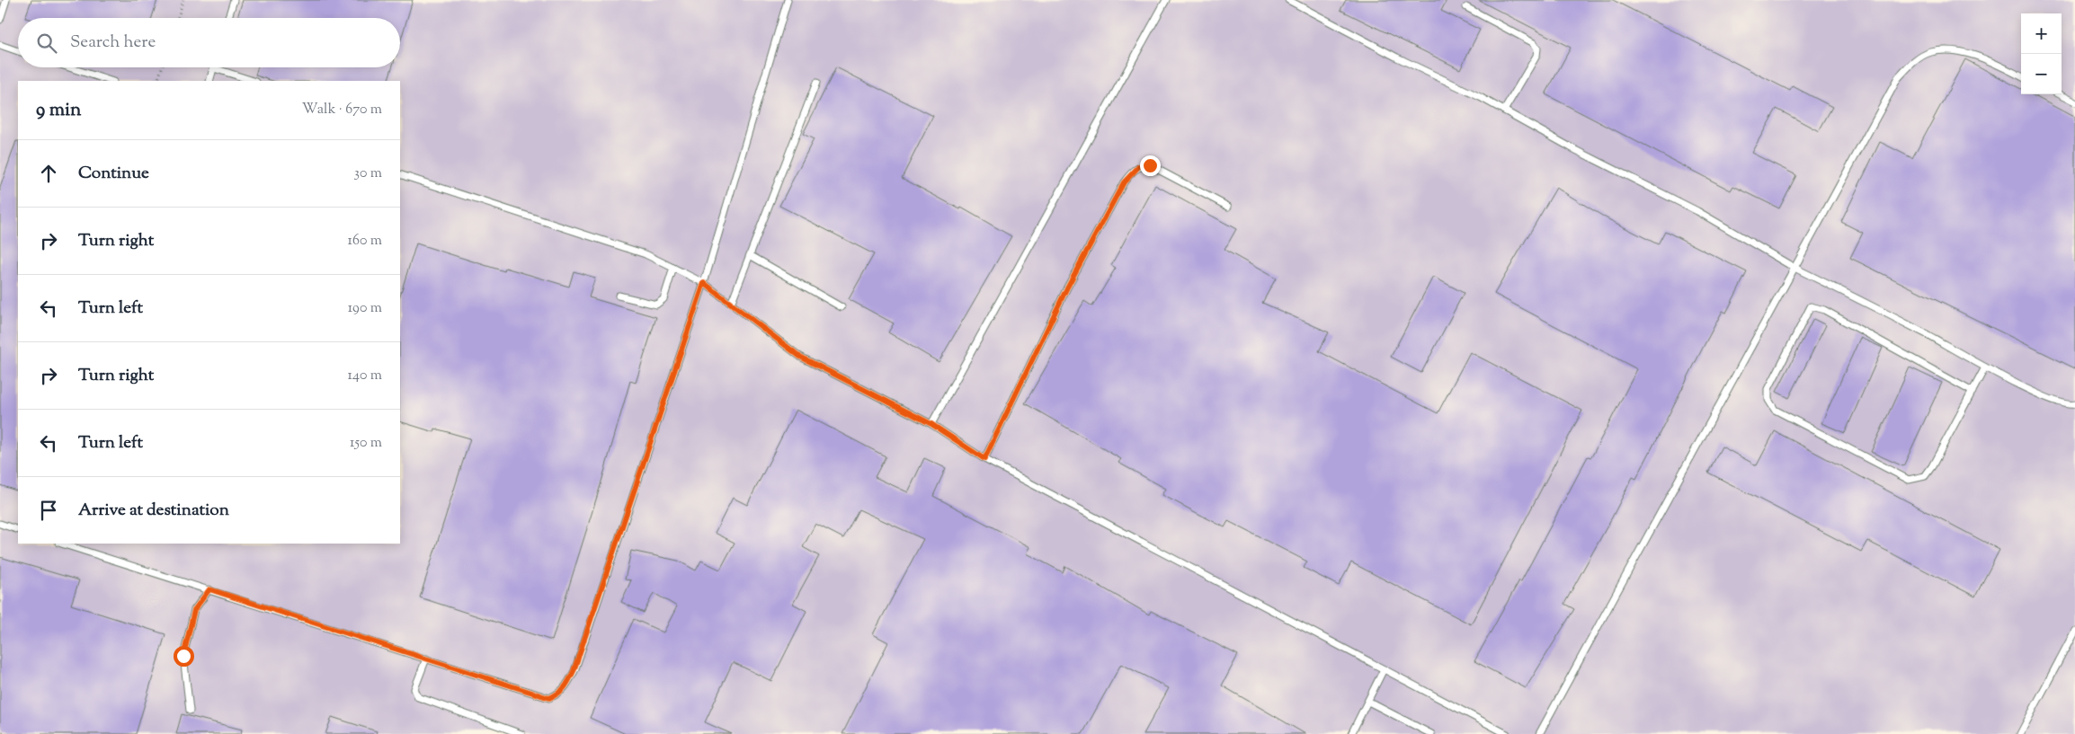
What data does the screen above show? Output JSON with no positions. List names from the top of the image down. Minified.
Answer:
{"page":{"map_buttons":["+","−"],"search":"Search here","heading":["9 min","Walk · 670 m"],"list":[["Continue","30 m"],["Turn right","160 m"],["Turn left","190 m"],["Turn right","140 m"],["Turn left","150 m"],"Arrive at destination"]}}
